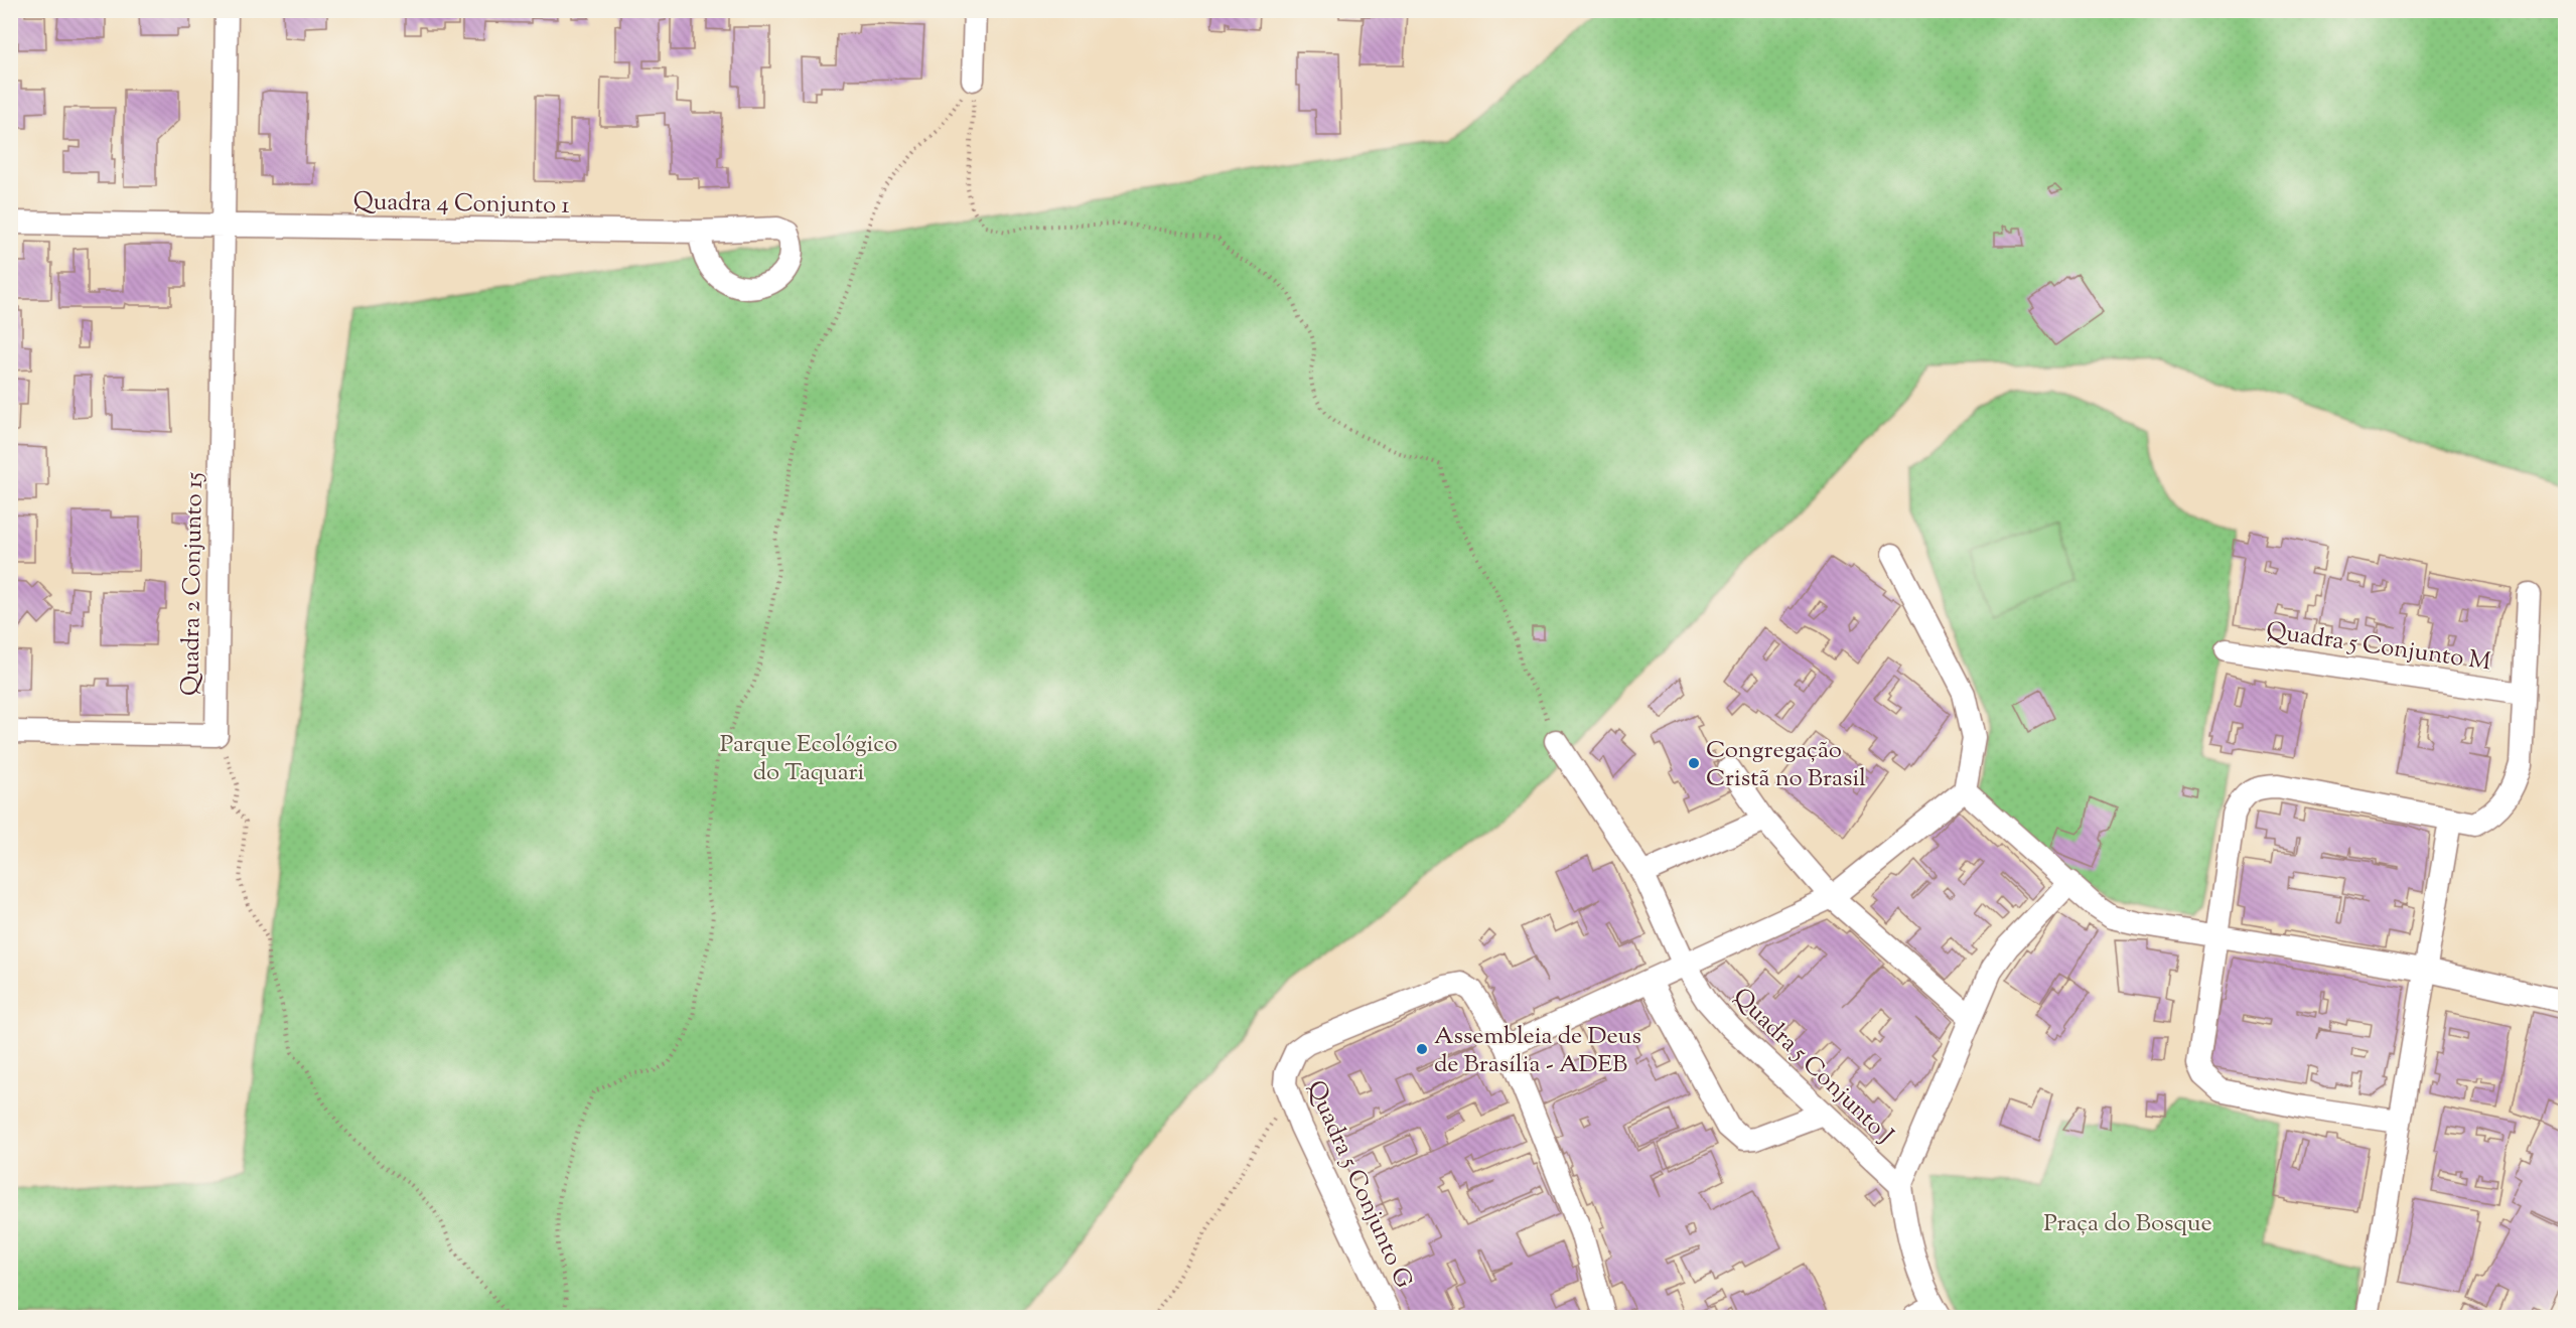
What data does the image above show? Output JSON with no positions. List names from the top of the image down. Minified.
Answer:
{"streets":{"street":["Quadra 4 Conjunto 1","Quadra 2 Conjunto 15","Quadra 5 Conjunto M","Quadra 5 Conjunto J","Quadra 5 Conjunto G"]},"crossings":[["Quadra 4 Conjunto 1","Quadra 2 Conjunto 15"]],"parks":["Parque Ecológico do Taquari","Praça do Bosque"],"places":["Congregação Cristã no Brasil","Assembleia de Deus de Brasília - ADEB"]}
